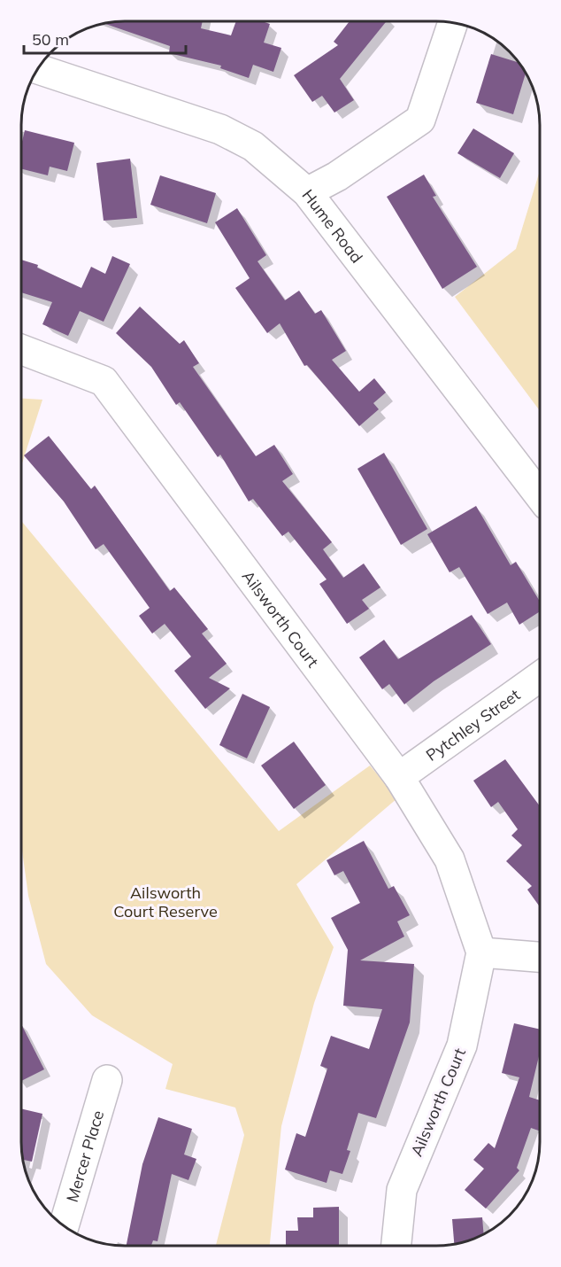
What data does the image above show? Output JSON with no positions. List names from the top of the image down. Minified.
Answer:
{"streets":{"street":["Hume Road","Ailsworth Court","Pytchley Street","Mercer Place"]},"crossings":[["Ailsworth Court","Pytchley Street"]],"parks":["Ailsworth Court Reserve"],"scale_bar":"50 m"}
